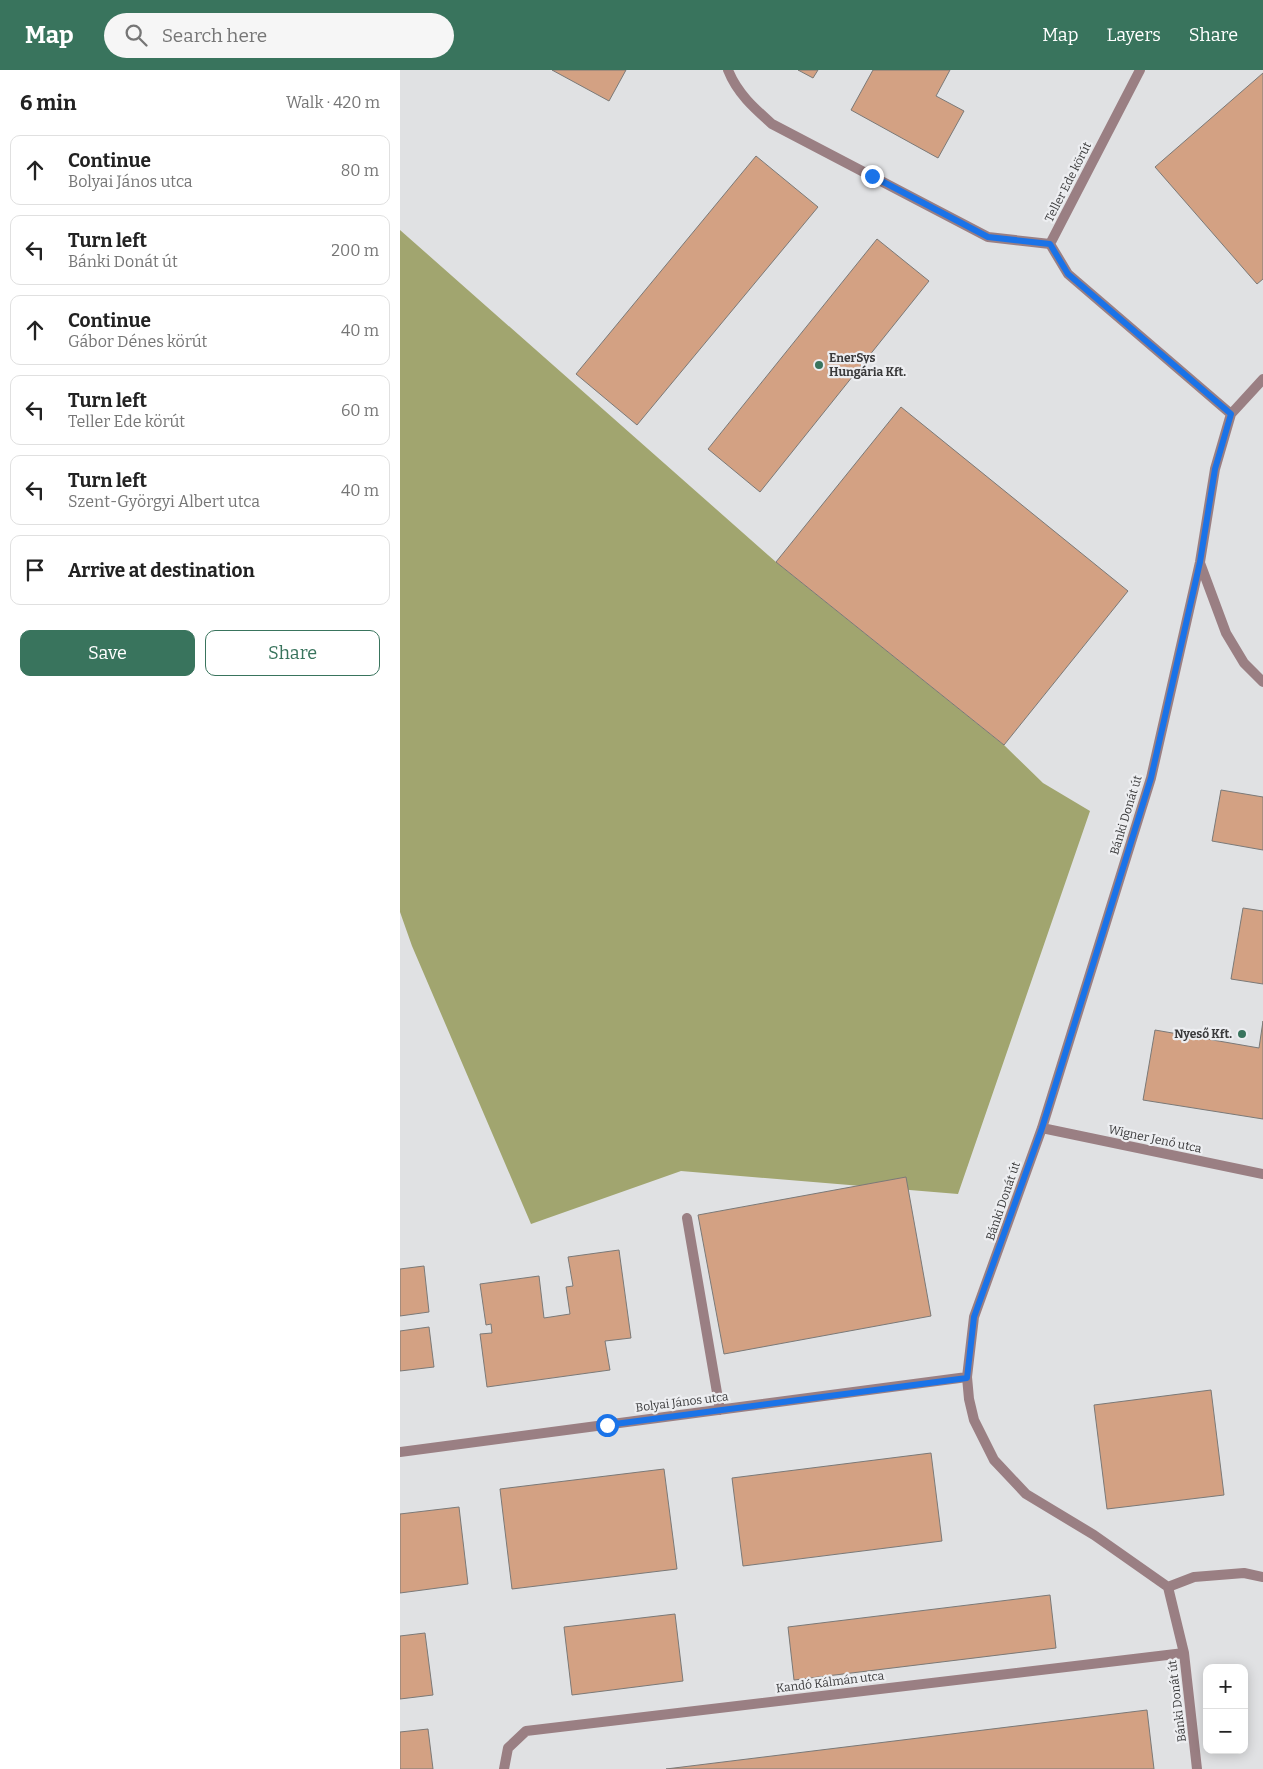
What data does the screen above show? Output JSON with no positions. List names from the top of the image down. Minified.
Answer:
{"streets":{"lane":["Teller Ede körút","Bánki Donát út","Wigner Jenő utca","Bolyai János utca","Kandó Kálmán utca"]},"crossings":[["Bánki Donát út","Wigner Jenő utca"],["Bánki Donát út","Bolyai János utca"],["Bánki Donát út","Kandó Kálmán utca"]],"places":["EnerSys Hungária Kft.","Nyeső Kft."],"page":{"header":"Map","search":"Search here","nav":["Map","Layers","Share"],"heading":["6 min","Walk · 420 m"],"list":[["Continue","Bolyai János utca","80 m"],["Turn left","Bánki Donát út","200 m"],["Continue","Gábor Dénes körút","40 m"],["Turn left","Teller Ede körút","60 m"],["Turn left","Szent-Györgyi Albert utca","40 m"],"Arrive at destination"],"buttons":["Save","Share"],"map_buttons":["+","−"]}}
